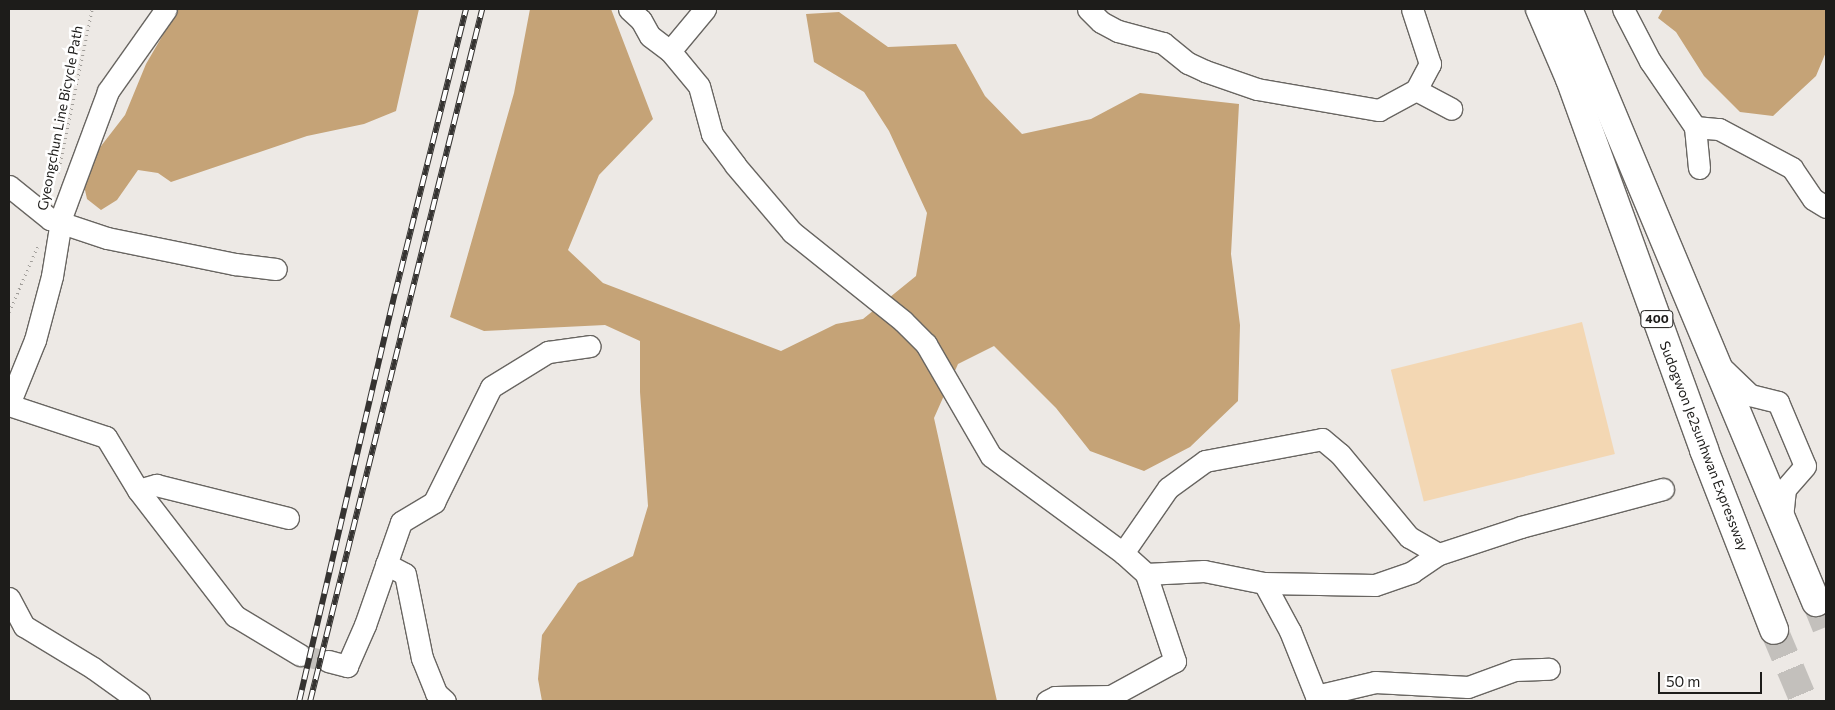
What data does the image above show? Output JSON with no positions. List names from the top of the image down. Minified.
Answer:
{"streets":{"highway":["400","Sudogwon Je2sunhwan Expressway"],"path":["Gyeongchun Line Bicycle Path"]},"scale_bar":"50 m"}
